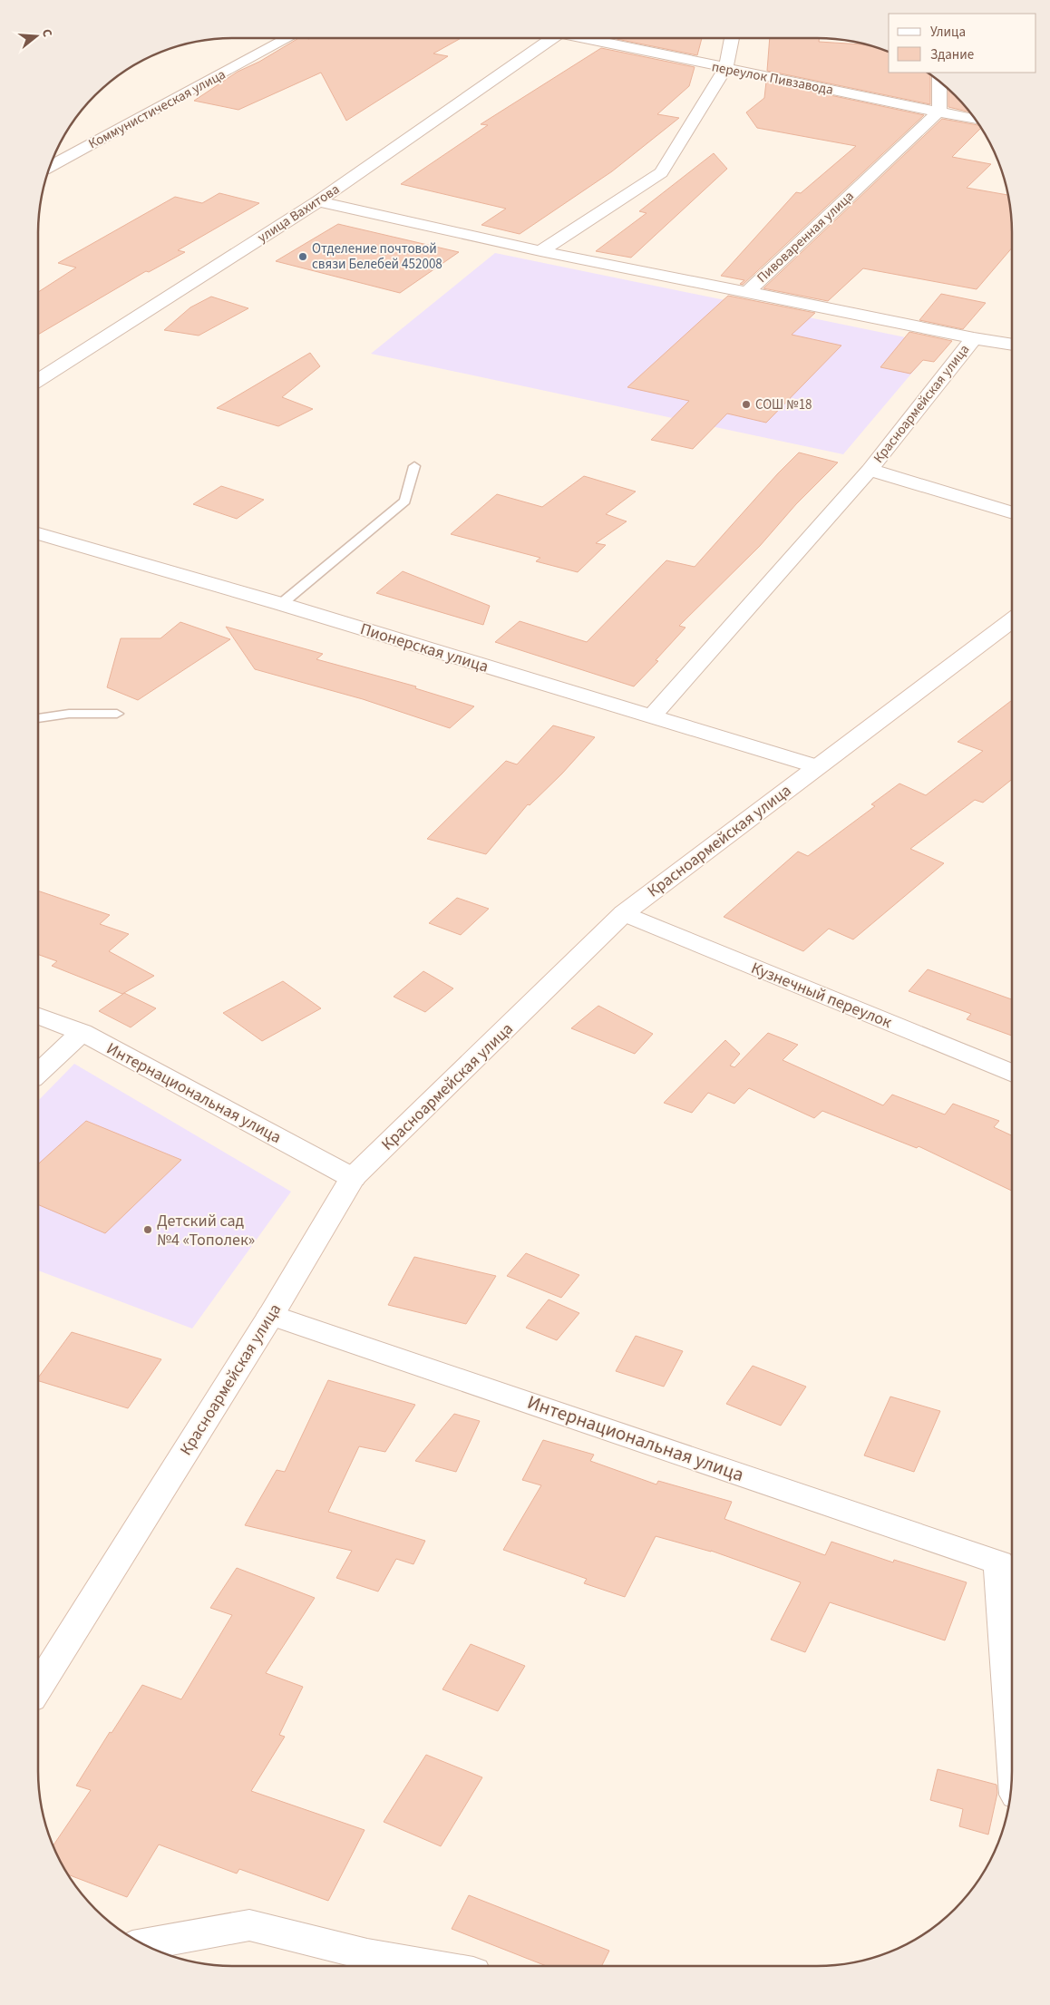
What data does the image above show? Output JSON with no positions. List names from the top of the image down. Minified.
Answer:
{"streets":{"street":["переулок Пивзавода","Коммунистическая улица","улица Вахитова","Пивоваренная улица","Красноармейская улица","Пионерская улица","Кузнечный переулок","Интернациональная улица"]},"crossings":[["переулок Пивзавода","Пивоваренная улица"],["Пивоваренная улица","Красноармейская улица"],["Красноармейская улица","Пионерская улица"],["Красноармейская улица","Кузнечный переулок"],["Красноармейская улица","Интернациональная улица"]],"places":["Отделение почтовой связи Белебей 452008","СОШ №18","Детский сад №4 «Тополек»"],"legend":["Улица","Здание"],"north":"right"}
